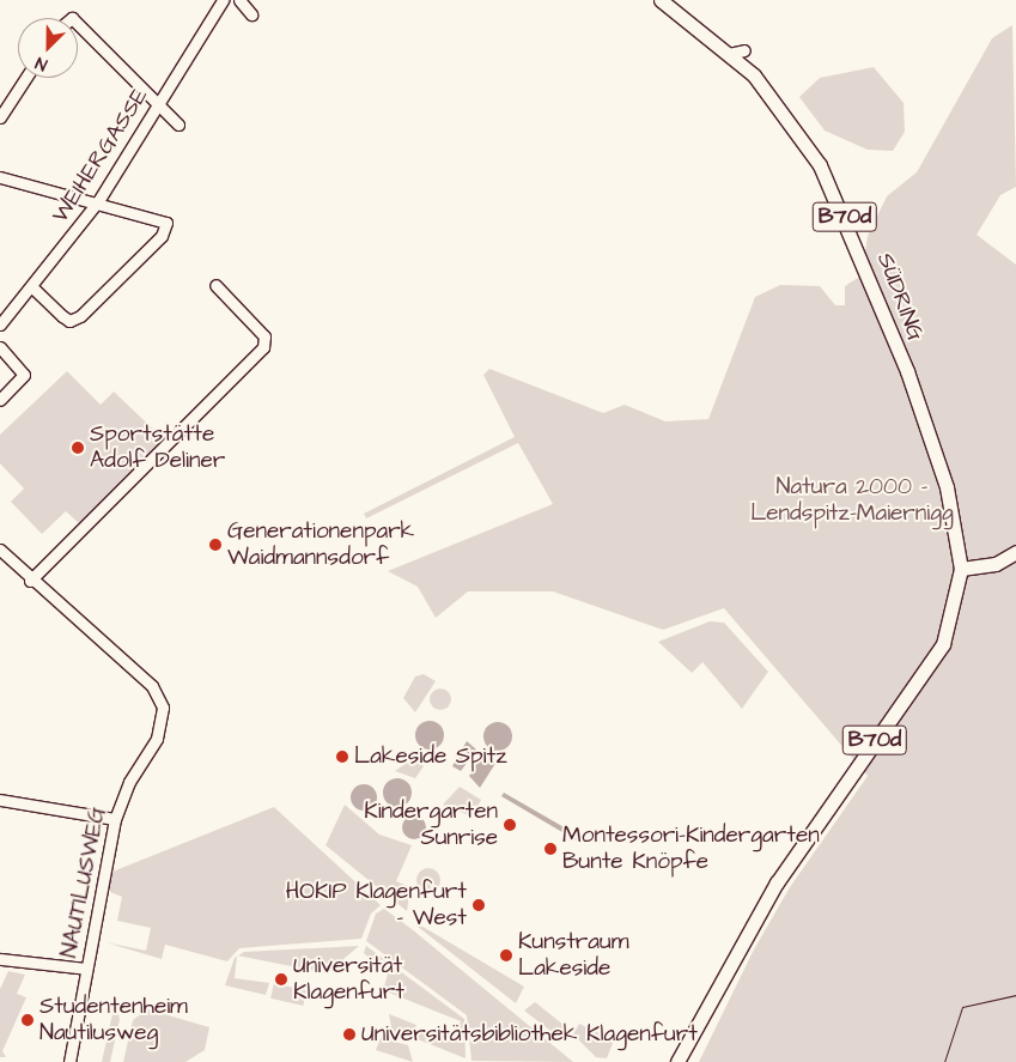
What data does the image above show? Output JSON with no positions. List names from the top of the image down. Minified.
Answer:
{"streets":{"main road":["B70d","SÜDRING"],"street":["WEIHERGASSE","NAUTILUSWEG"]},"crossings":[["B70d","SÜDRING"]],"parks":["Natura 2000 - Lendspitz-Maiernigg"],"places":["Sportstätte Adolf Deliner","Generationenpark Waidmannsdorf","Lakeside Spitz","Kindergarten Sunrise","Montessori-Kindergarten Bunte Knöpfe","HOKIP Klagenfurt - West","Kunstraum Lakeside","Universität Klagenfurt","Studentenheim Nautilusweg","Universitätsbibliothek Klagenfurt"],"north":"bottom left"}
